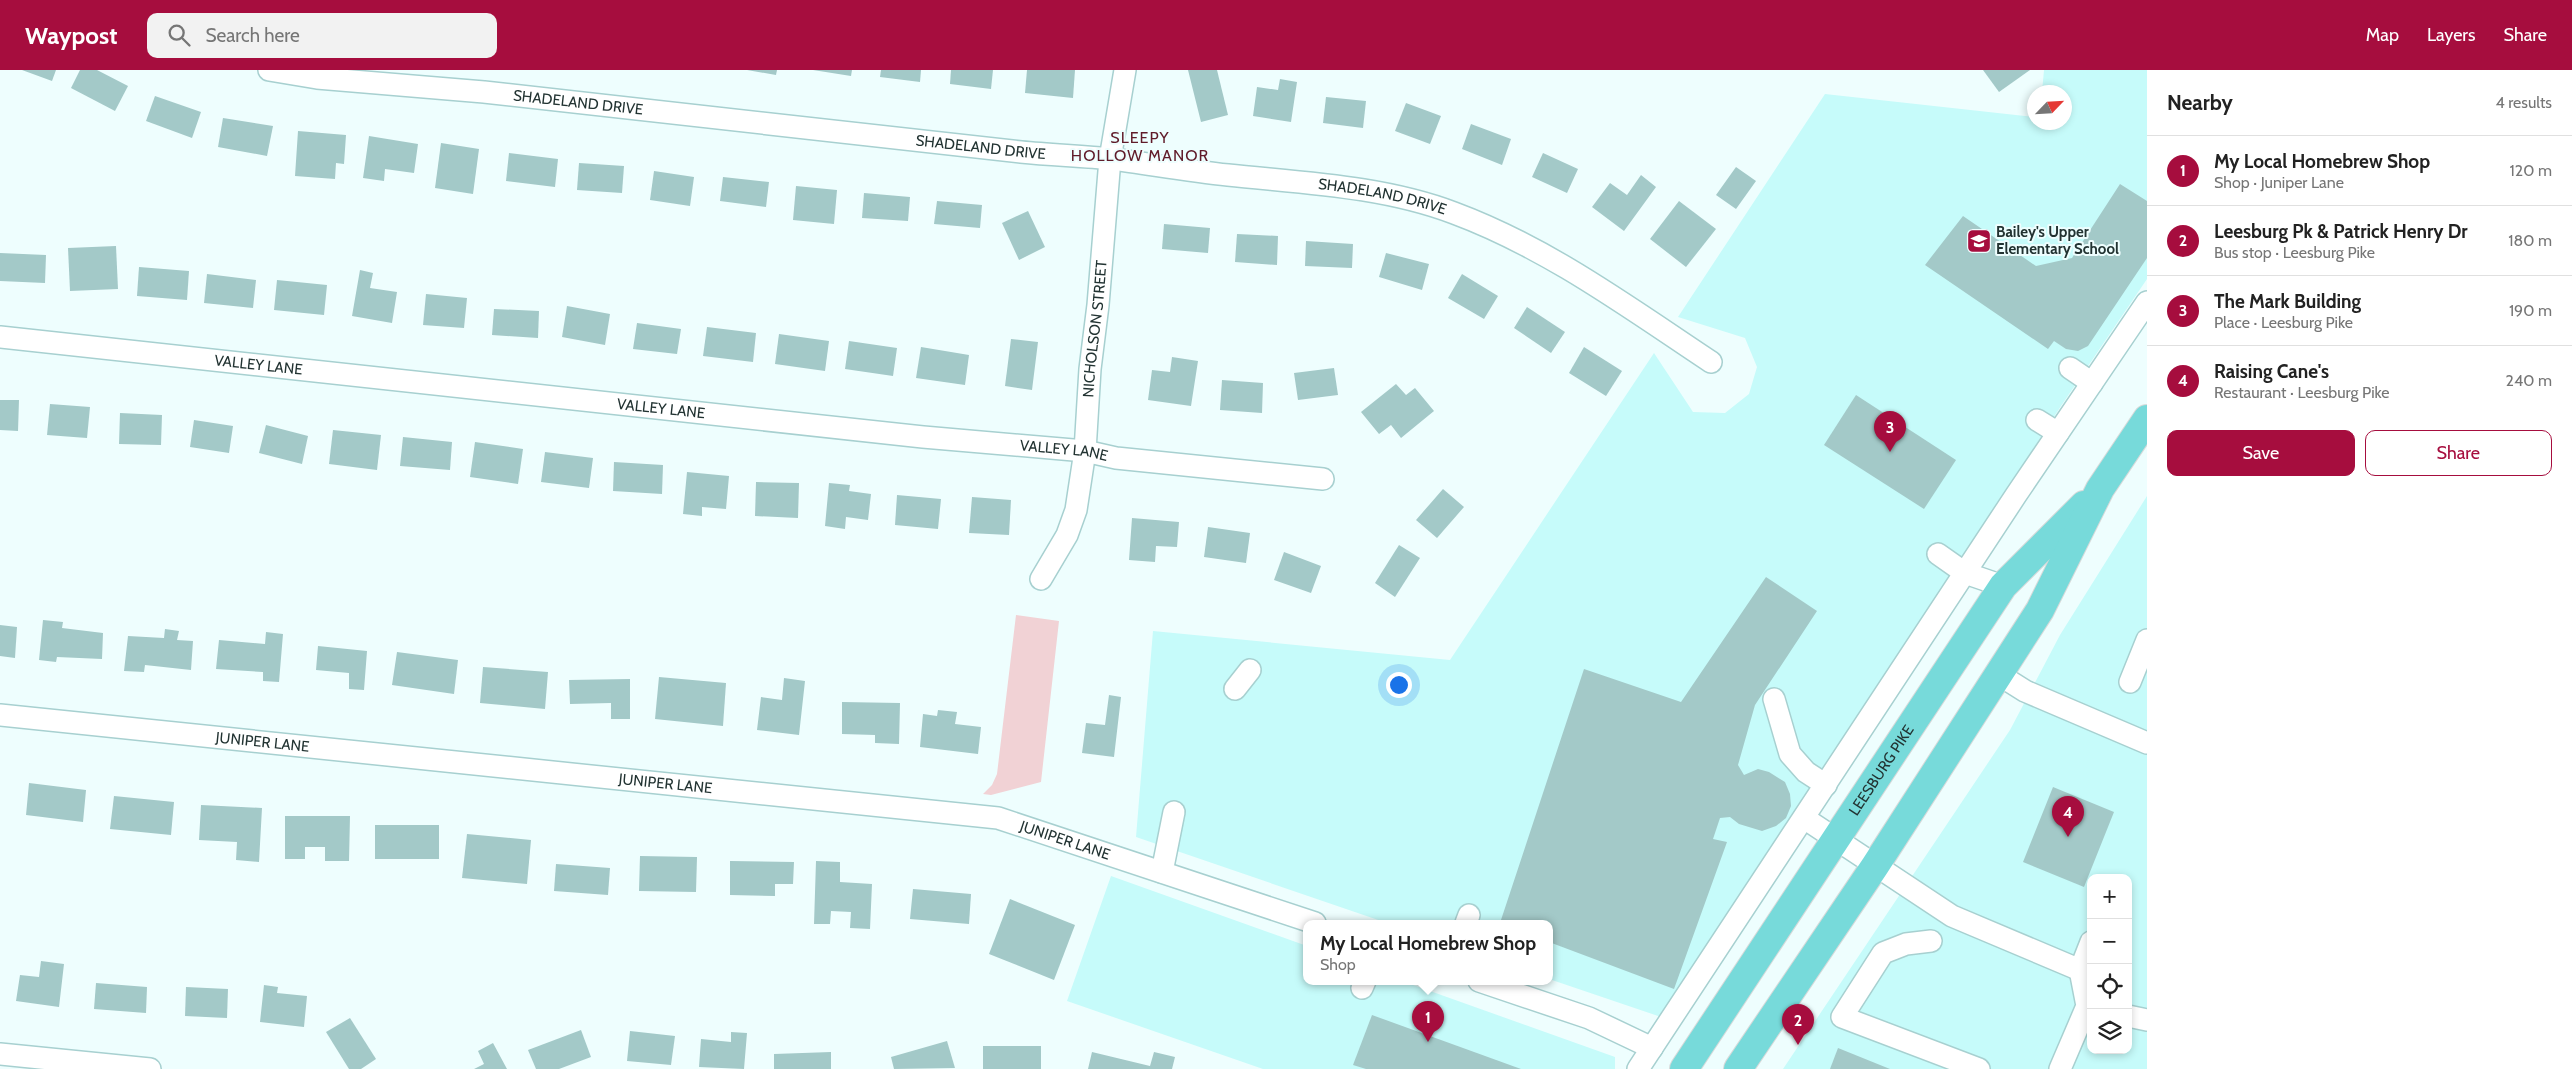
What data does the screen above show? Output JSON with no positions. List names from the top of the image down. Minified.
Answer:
{"streets":{"main road":["LEESBURG PIKE"],"street":["SHADELAND DRIVE","NICHOLSON STREET","VALLEY LANE","JUNIPER LANE"]},"crossings":[["SHADELAND DRIVE","NICHOLSON STREET"],["NICHOLSON STREET","VALLEY LANE"]],"districts":["SLEEPY HOLLOW MANOR"],"places":{"school or university":["Bailey's Upper Elementary School"]},"north":"top right","page":{"header":"Waypost","search":"Search here","nav":["Map","Layers","Share"],"heading":["Nearby","4 results"],"list":[{"mark":"1","name":"My Local Homebrew Shop","note":"Shop · Juniper Lane","value":"120 m"},{"mark":"2","name":"Leesburg Pk & Patrick Henry Dr","note":"Bus stop · Leesburg Pike","value":"180 m"},{"mark":"3","name":"The Mark Building","note":"Place · Leesburg Pike","value":"190 m"},{"mark":"4","name":"Raising Cane's","note":"Restaurant · Leesburg Pike","value":"240 m"}],"pins":["3","4","1","2"],"buttons":["Save","Share"],"map_buttons":["+","−"],"popup":["My Local Homebrew Shop","Shop"]}}
